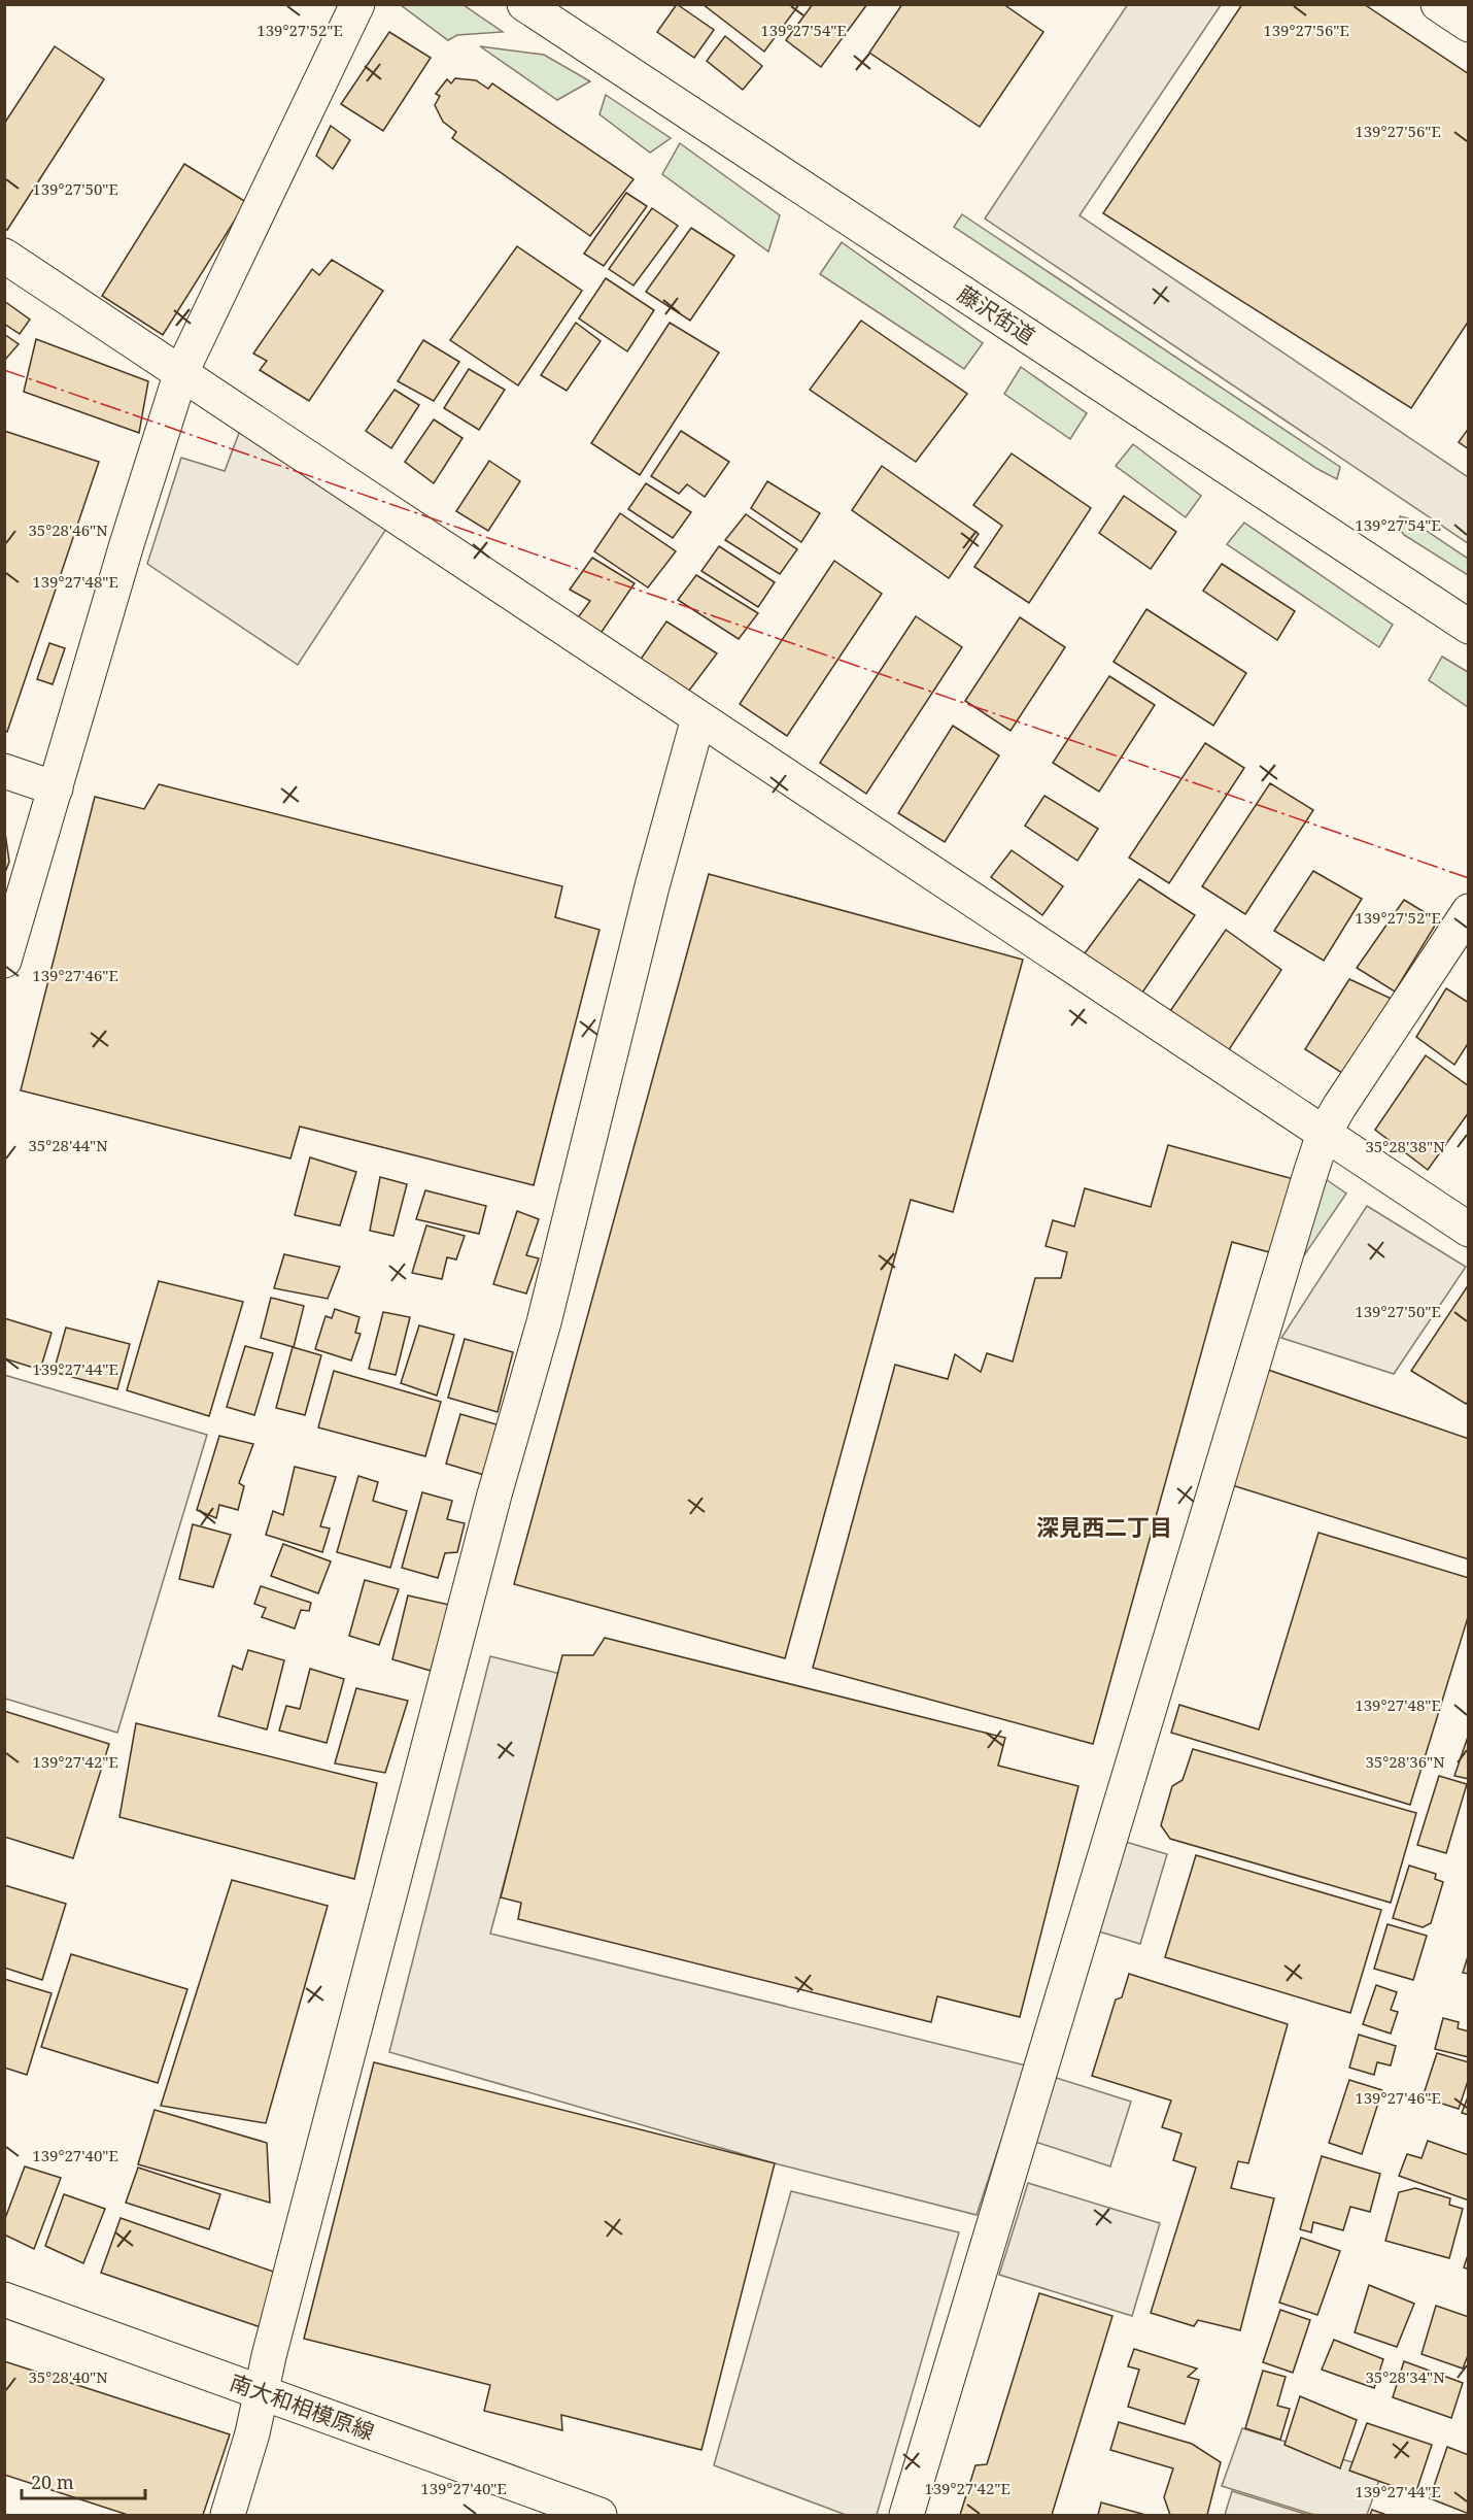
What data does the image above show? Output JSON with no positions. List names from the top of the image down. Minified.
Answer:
{"streets":{"main road":["藤沢街道","南大和相模原線"]},"districts":["深見西二丁目"],"scale_bar":"20 m","coordinates":["139°27'52\"E","139°27'56\"E","139°27'54\"E","139°27'50\"E","35°28'46\"N","139°27'48\"E","139°27'46\"E","35°28'44\"N","35°28'38\"N","139°27'44\"E","35°28'36\"N","139°27'42\"E","139°27'40\"E","35°28'40\"N","35°28'34\"N"]}
